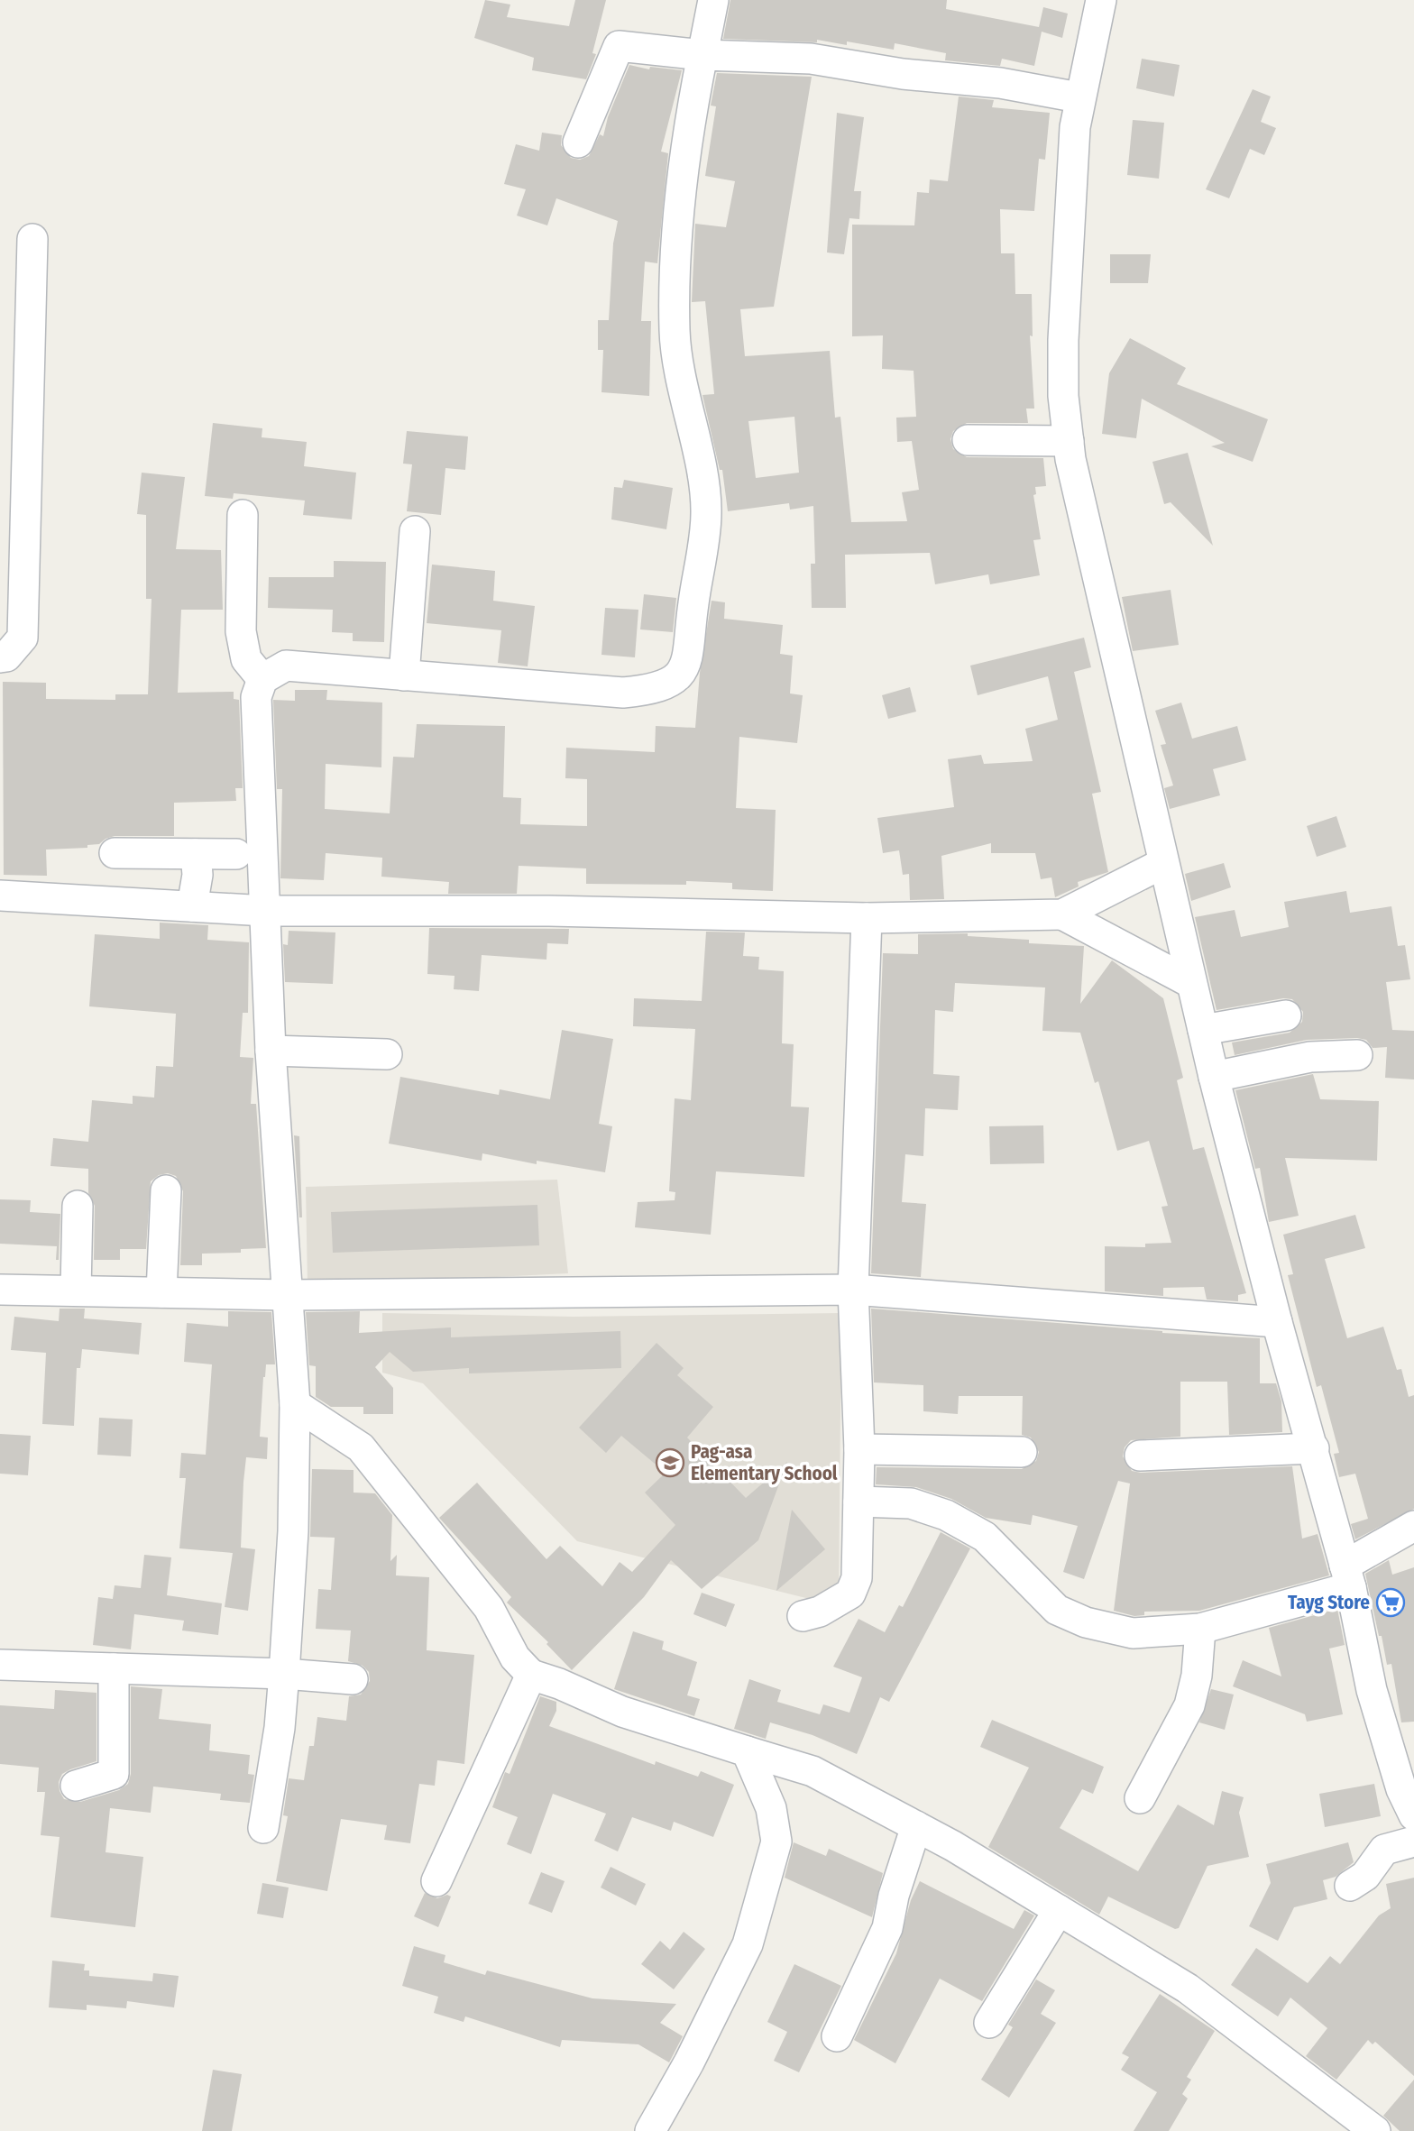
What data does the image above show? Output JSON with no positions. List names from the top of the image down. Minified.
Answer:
{"places":{"school or university":["Pag-asa Elementary School"],"supermarket":["Tayg Store"]}}
